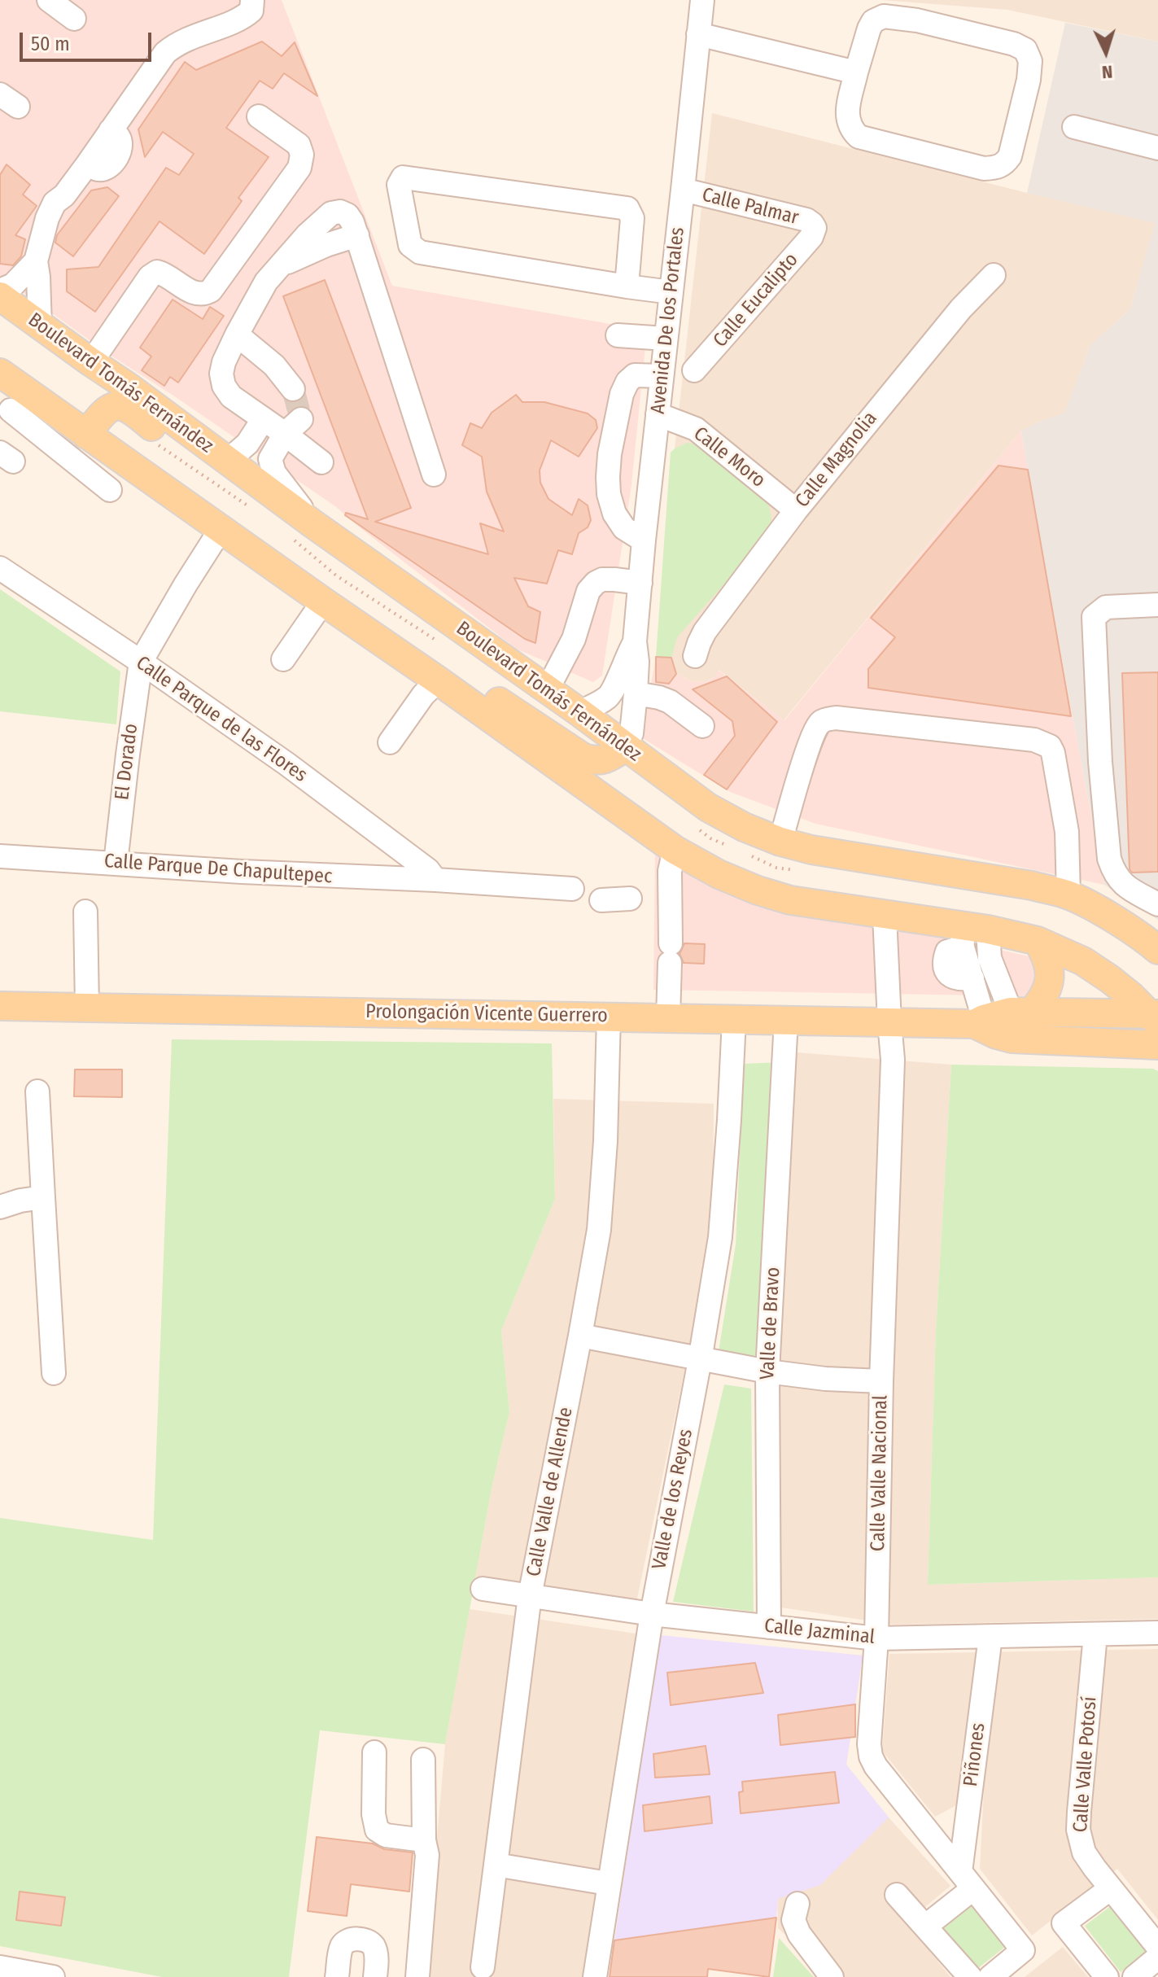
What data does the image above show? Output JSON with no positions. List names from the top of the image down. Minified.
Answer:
{"streets":{"main road":["Boulevard Tomás Fernández","Prolongación Vicente Guerrero"],"street":["Calle Palmar","Calle Eucalipto","Avenida De los Portales","Calle Moro","Calle Magnolia","Calle Parque de las Flores","El Dorado","Calle Parque De Chapultepec","Valle de Bravo","Calle Valle Nacional","Calle Valle de Allende","Valle de los Reyes","Calle Jazminal","Piñones","Calle Valle Potosí"]},"crossings":[["Calle Palmar","Calle Eucalipto"],["Calle Palmar","Avenida De los Portales"],["Avenida De los Portales","Boulevard Tomás Fernández"],["Avenida De los Portales","Calle Moro"],["Calle Moro","Calle Magnolia"],["Calle Parque de las Flores","El Dorado"],["Calle Parque de las Flores","Calle Parque De Chapultepec"],["El Dorado","Calle Parque De Chapultepec"],["Prolongación Vicente Guerrero","Valle de Bravo"],["Prolongación Vicente Guerrero","Calle Valle Nacional"],["Prolongación Vicente Guerrero","Calle Valle de Allende"],["Prolongación Vicente Guerrero","Valle de los Reyes"],["Valle de Bravo","Calle Jazminal"],["Calle Valle Nacional","Calle Jazminal"],["Calle Valle Nacional","Piñones"],["Calle Valle de Allende","Calle Jazminal"],["Valle de los Reyes","Calle Jazminal"],["Calle Jazminal","Piñones"],["Calle Jazminal","Calle Valle Potosí"]],"scale_bar":"50 m","north":"bottom"}
